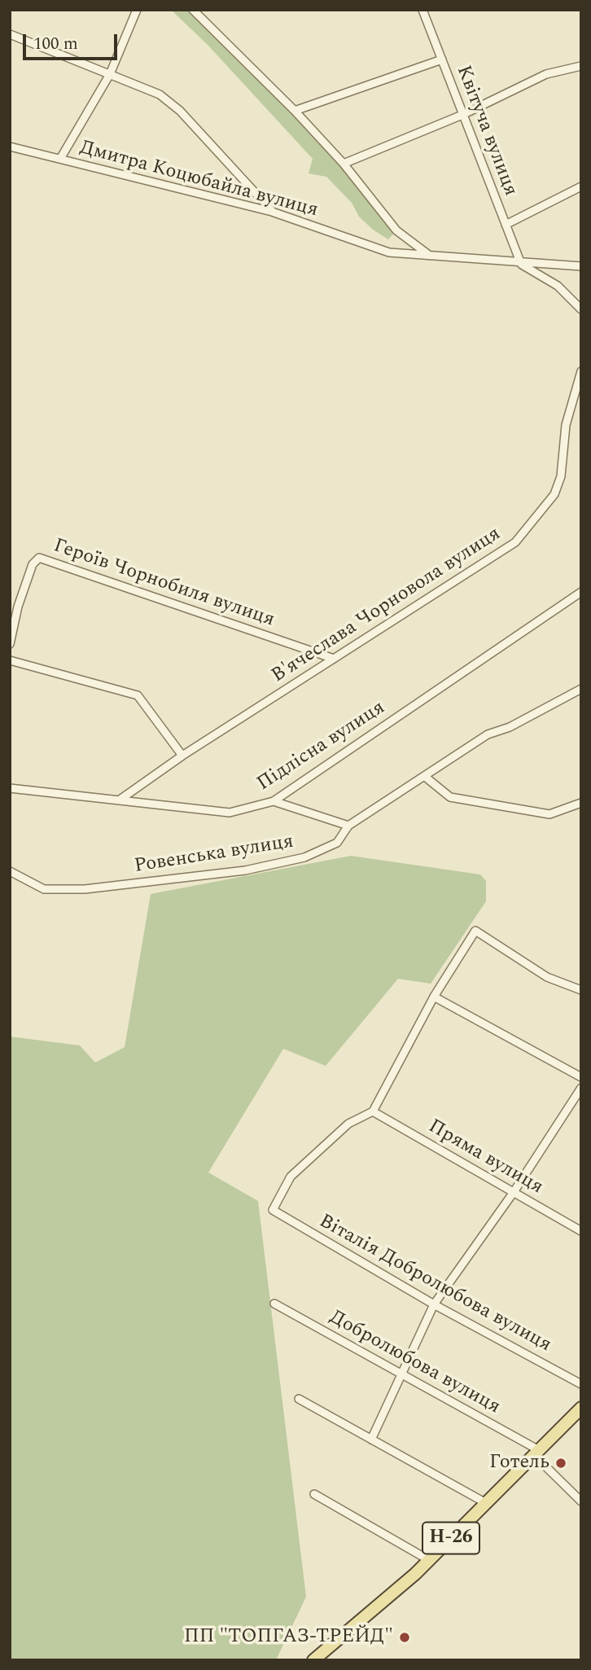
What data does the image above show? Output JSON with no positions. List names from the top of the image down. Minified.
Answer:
{"streets":{"main road":["Н-26"],"street":["Квітуча вулиця","Дмитра Коцюбайла вулиця","Героїв Чорнобиля вулиця","В'ячеслава Чорновола вулиця","Підлісна вулиця","Ровенська вулиця","Пряма вулиця","Віталія Добролюбова вулиця","Добролюбова вулиця"]},"crossings":[["Квітуча вулиця","Дмитра Коцюбайла вулиця"],["Героїв Чорнобиля вулиця","В'ячеслава Чорновола вулиця"],["В'ячеслава Чорновола вулиця","Підлісна вулиця"],["Пряма вулиця","Віталія Добролюбова вулиця"],["Добролюбова вулиця","Н-26"]],"places":["Готель","ПП \"ТОПГАЗ-ТРЕЙД\""],"scale_bar":"100 m"}
